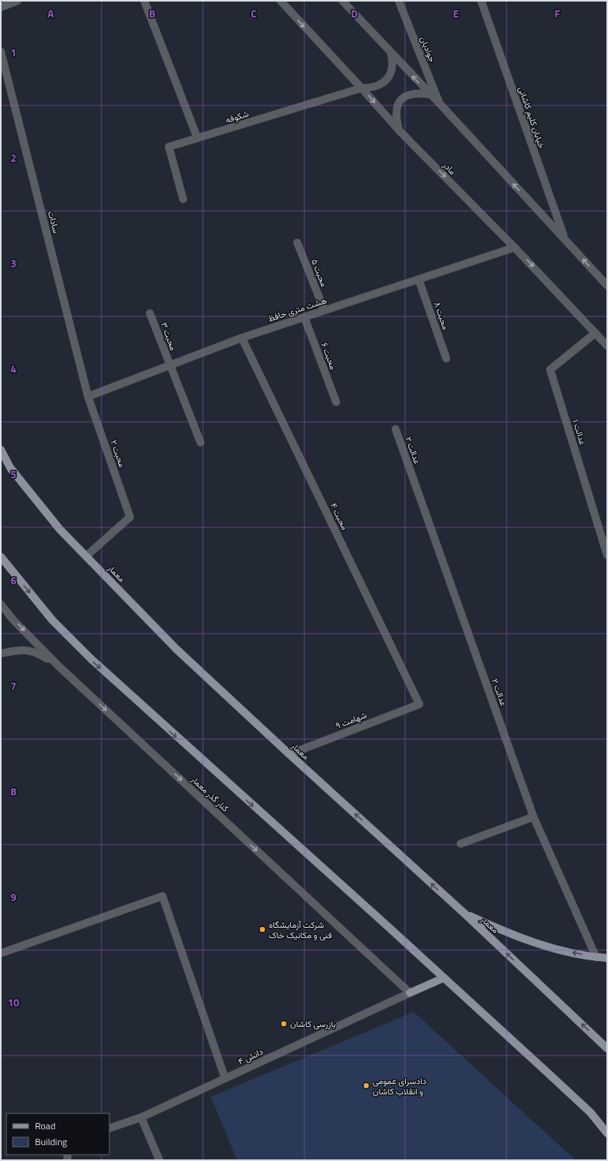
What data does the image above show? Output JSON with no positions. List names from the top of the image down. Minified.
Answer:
{"streets":{"main road":["معمار"],"street":["جوادیان","شکوفه","خیابان کلیم کاشانی","مادر","سادات","محبت ۵","هشت متری حافظ","محبت ۸","محبت ۳","محبت ۶","عدالت ۱","عدالت ۲","محبت ۲","محبت ۴","شهامت ۹","کنار گذر معمار","دانش ۴"]},"crossings":[["شکوفه","مادر"],["مادر","هشت متری حافظ"],["مادر","عدالت ۱"],["سادات","هشت متری حافظ"],["سادات","محبت ۲"],["محبت ۵","هشت متری حافظ"],["هشت متری حافظ","محبت ۸"],["هشت متری حافظ","محبت ۳"],["هشت متری حافظ","محبت ۶"],["هشت متری حافظ","محبت ۲"],["هشت متری حافظ","محبت ۴"],["محبت ۲","معمار"],["محبت ۴","شهامت ۹"],["معمار","شهامت ۹"],["کنار گذر معمار","دانش ۴"]],"one_way":["کنار گذر معمار"],"places":["شرکت آزمایشگاه فنی و مکانیک خاک","بازرسی کاشان","دادسرای عمومی و انقلاب کاشان"],"legend":["Road","Building"],"grid":{"columns":["A","B","C","D","E","F"],"rows":["1","2","3","4","5","6","7","8","9","10"]}}
